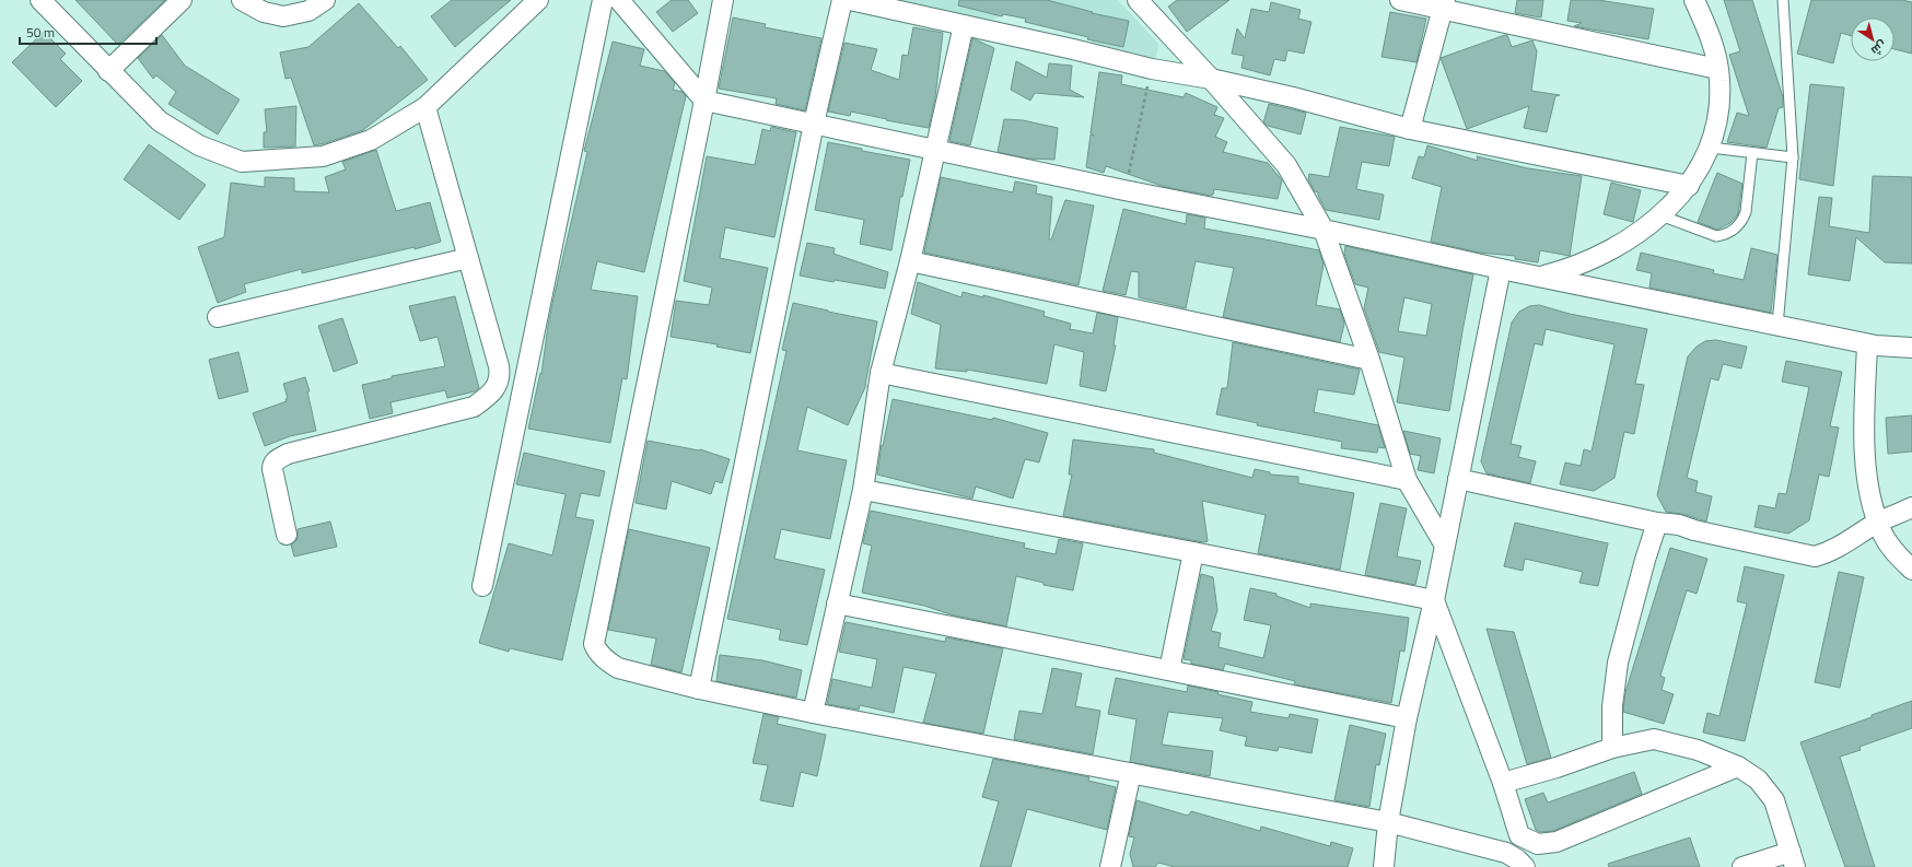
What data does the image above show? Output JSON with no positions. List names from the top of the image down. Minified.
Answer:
{"scale_bar":"50 m","north":"bottom right"}
